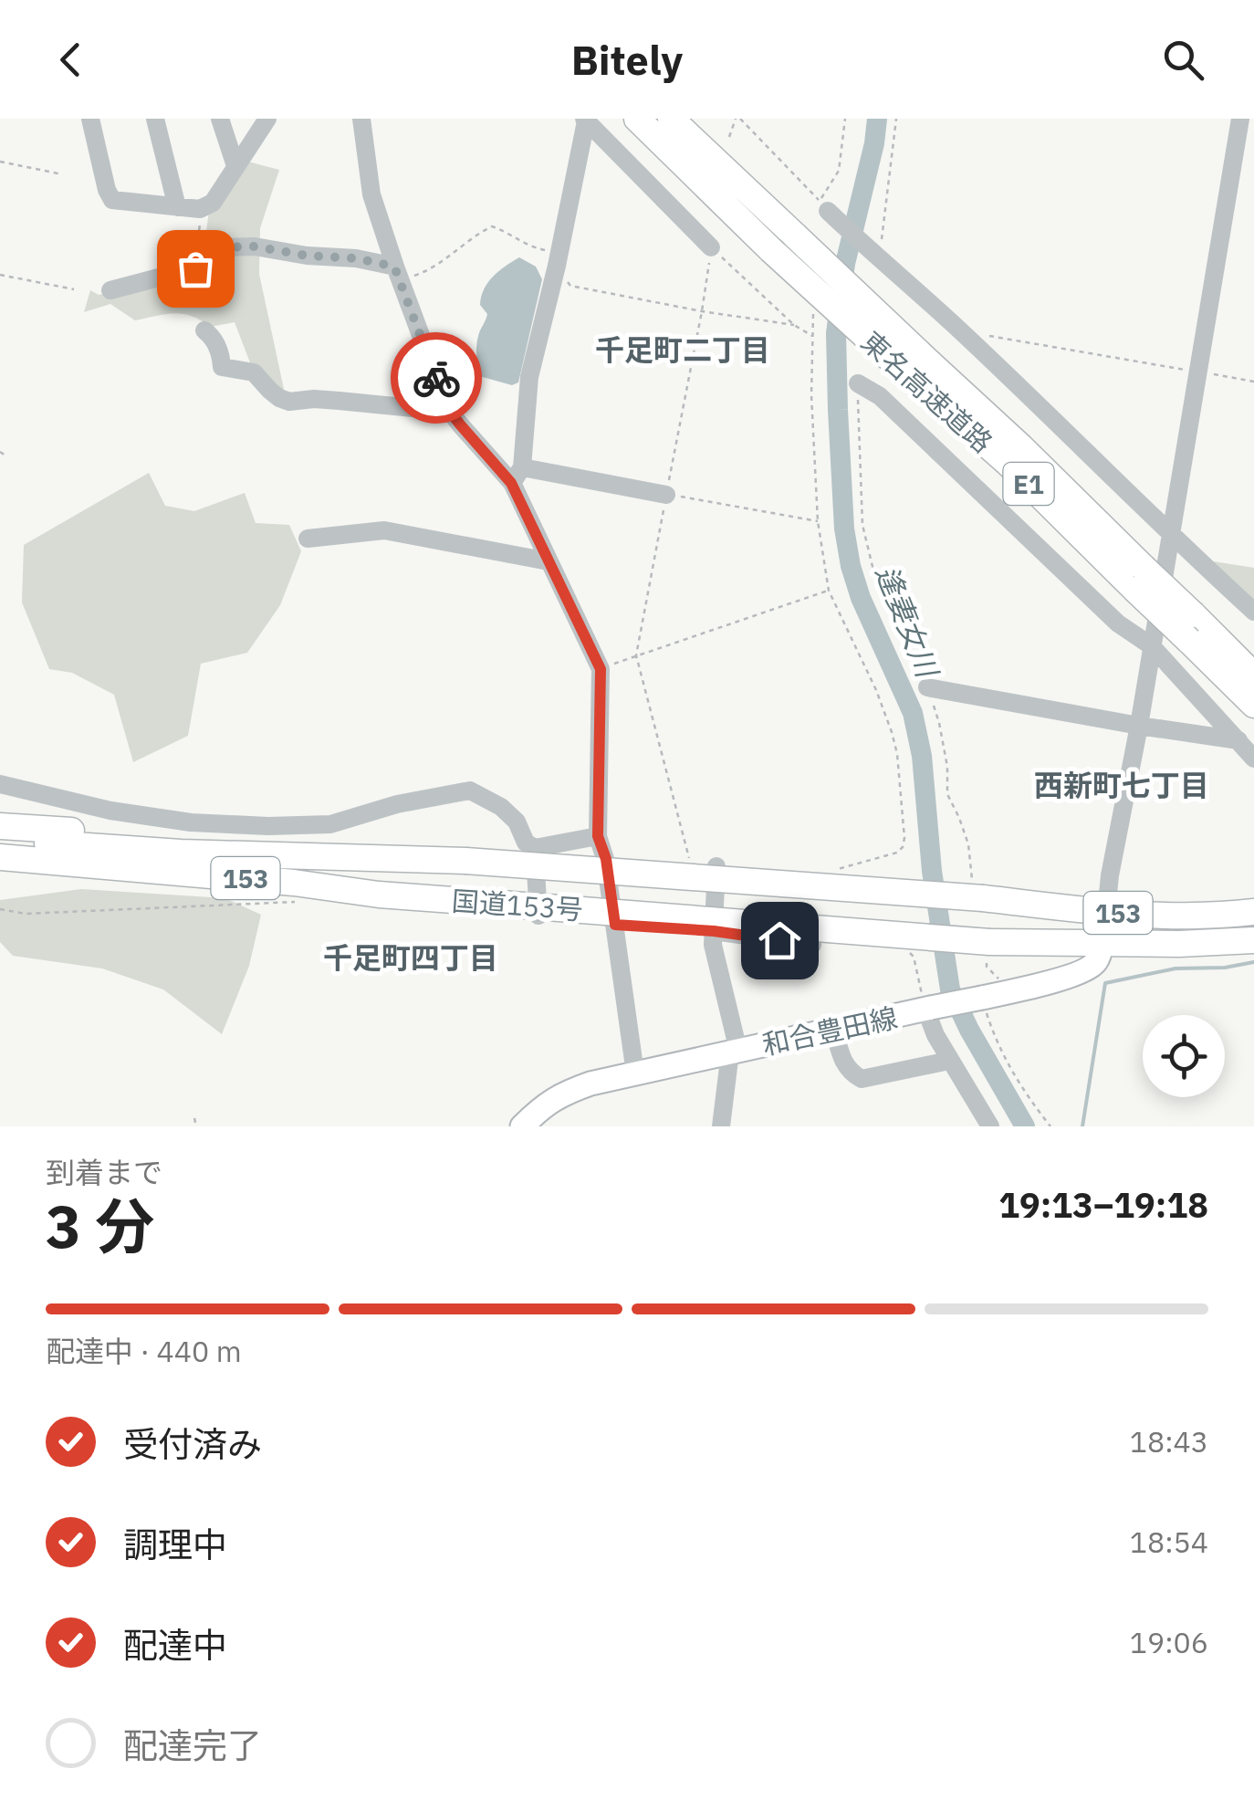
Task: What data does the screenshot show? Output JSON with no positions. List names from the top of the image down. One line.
{"streets":{"highway":["東名高速道路","E1","153","国道153号"],"main road":["和合豊田線"]},"crossings":[["国道153号","和合豊田線"]],"districts":["千足町二丁目","西新町七丁目","千足町四丁目"],"water":["逢妻女川"],"page":{"header":"Bitely","heading":["3 分","到着まで","19:13–19:18"],"bar":"配達中 · 440 m","list":[["受付済み","18:43"],["調理中","18:54"],["配達中","19:06"],"配達完了"]}}
